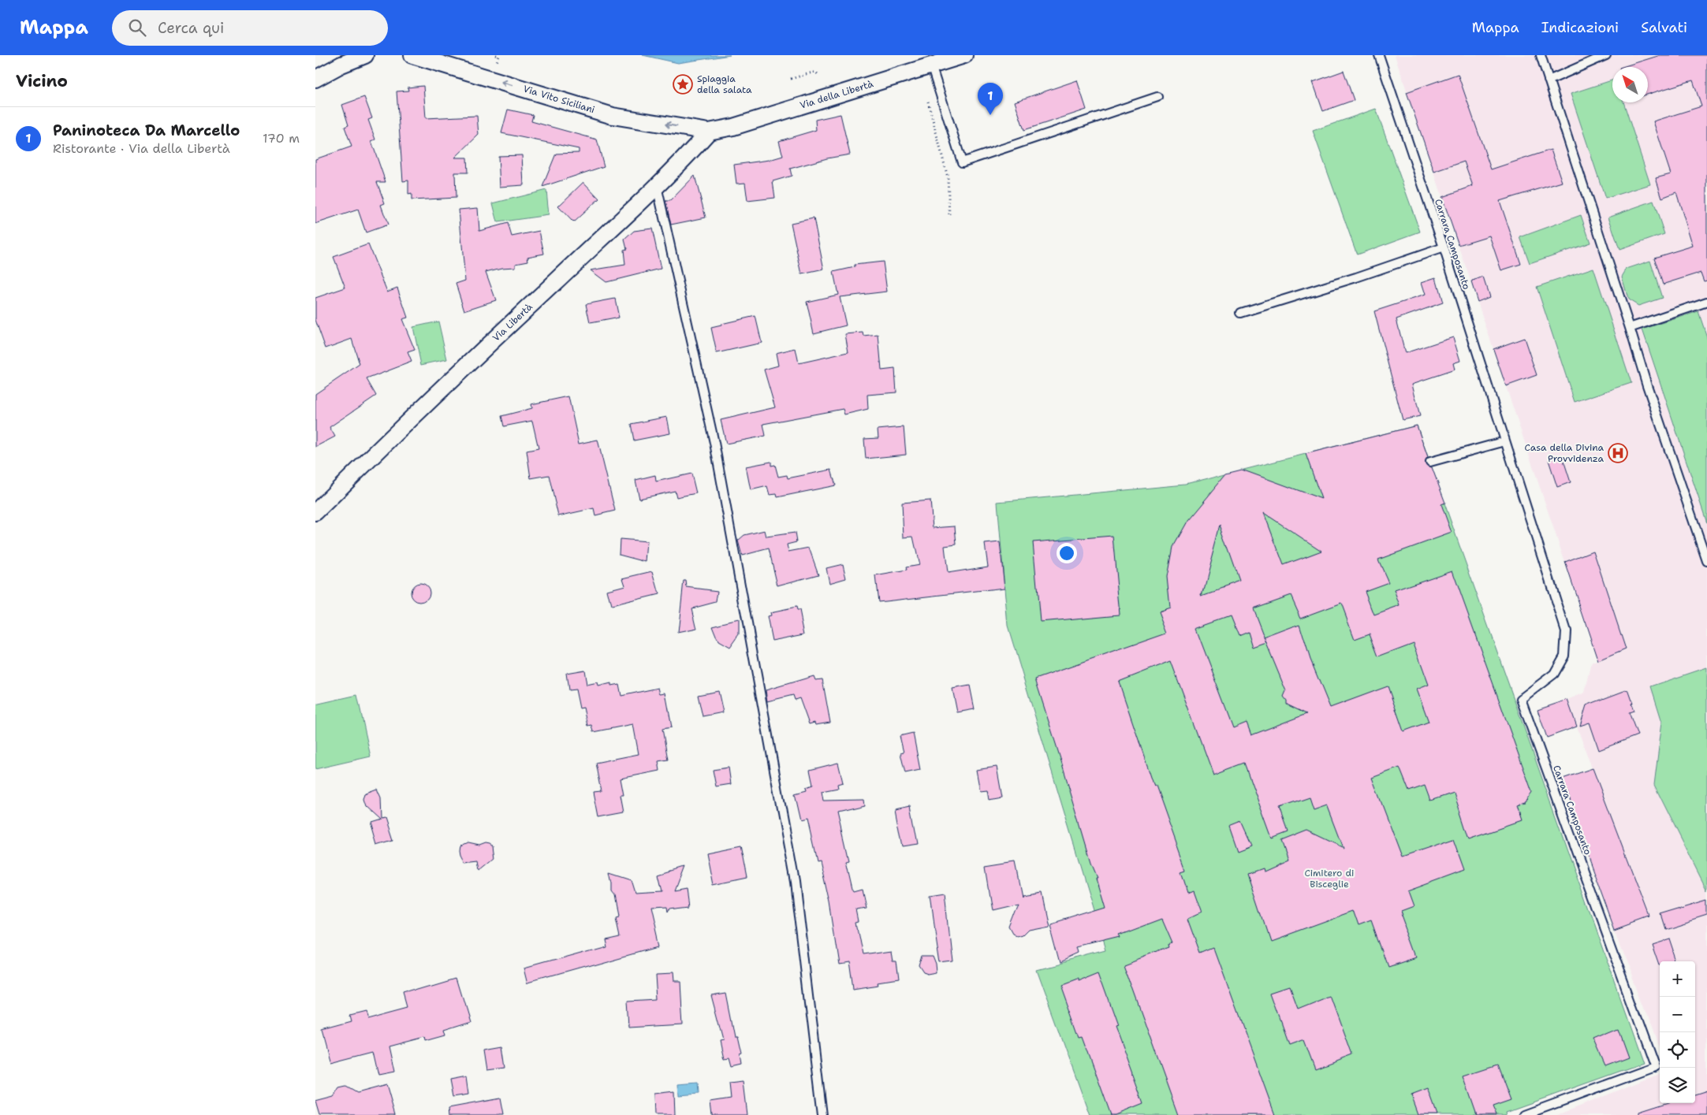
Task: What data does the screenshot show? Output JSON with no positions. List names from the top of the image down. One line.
{"streets":{"street":["Via della Libertà","Via Vito Siciliani","Via Libertà"],"lane":["Carrara Camposanto"]},"crossings":[["Via della Libertà","Via Vito Siciliani"],["Via della Libertà","Via Libertà"],["Via Vito Siciliani","Via Libertà"]],"one_way":["Via Vito Siciliani"],"parks":["Cimitero di Bisceglie"],"places":{"place":["Spiaggia della salata"],"hospital":["Casa della Divina Provvidenza"]},"north":"top left","page":{"header":"Mappa","search":"Cerca qui","nav":["Mappa","Indicazioni","Salvati"],"heading":"Vicino","pins":"1","list":[{"mark":"1","name":"Paninoteca Da Marcello","note":"Ristorante · Via della Libertà","value":"170 m"}],"map_buttons":["+","−"]}}
